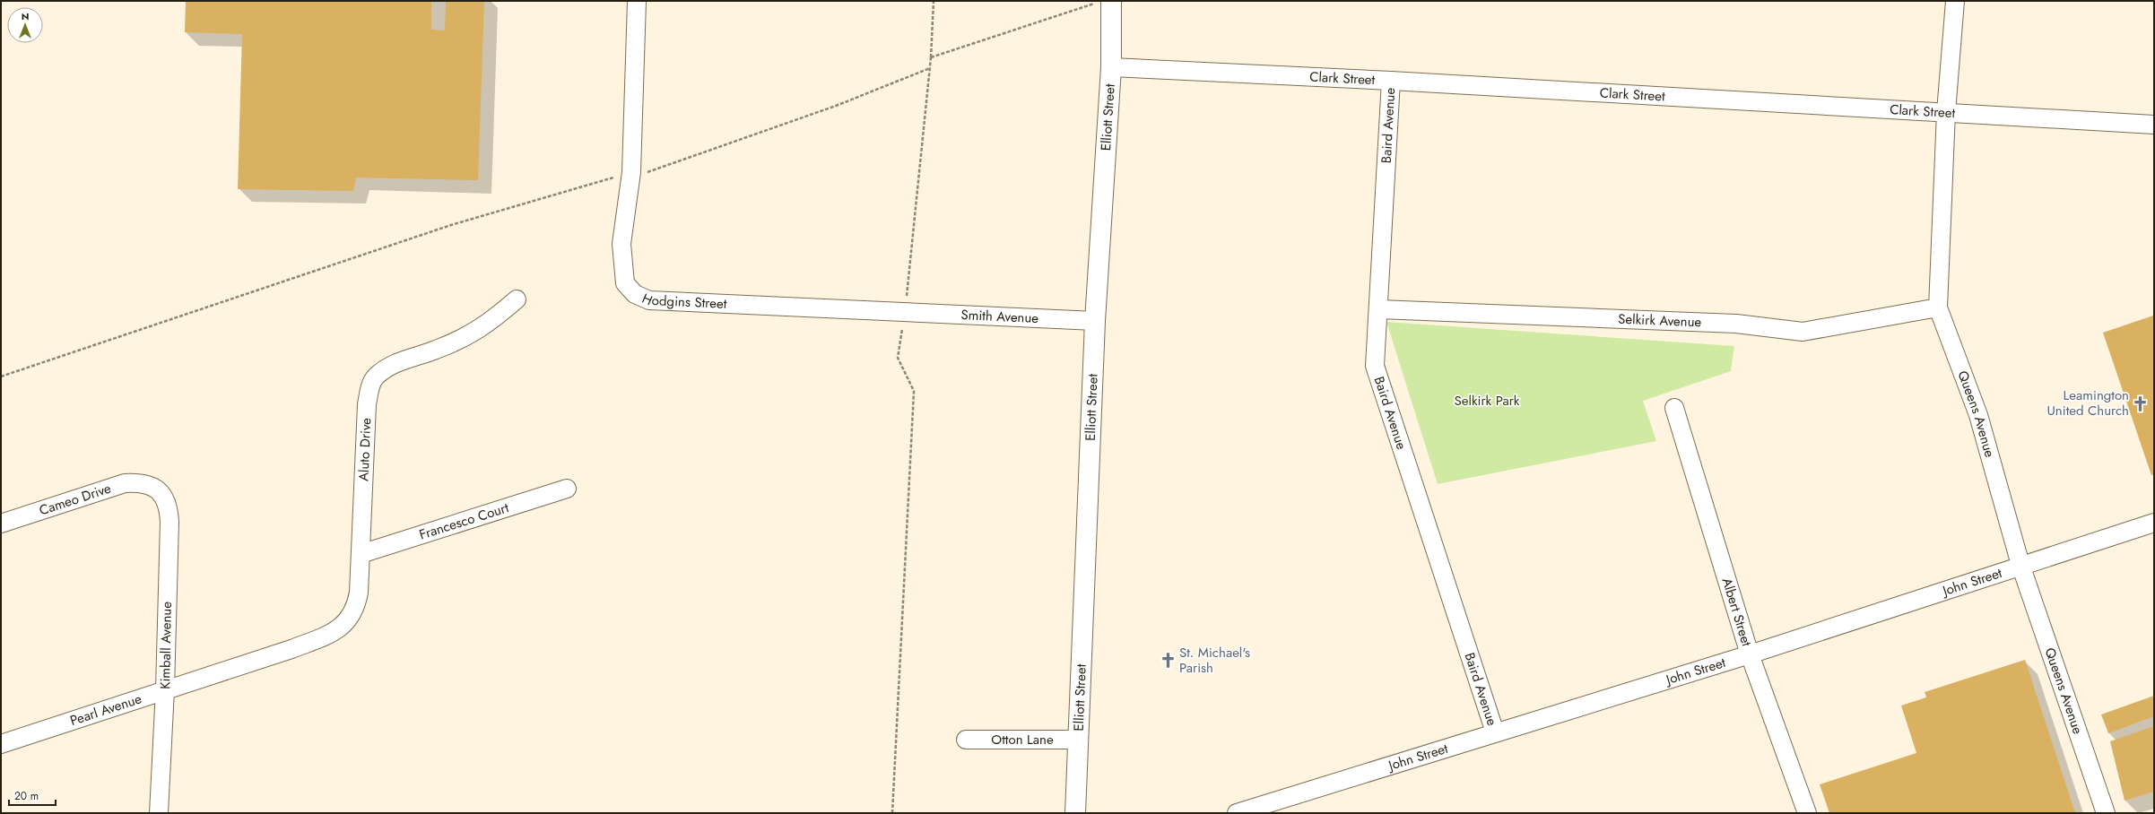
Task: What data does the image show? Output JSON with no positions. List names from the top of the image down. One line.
{"streets":{"street":["Clark Street","Elliott Street","Baird Avenue","Hodgins Street","Smith Avenue","Selkirk Avenue","Queens Avenue","Aluto Drive","Cameo Drive","Francesco Court","John Street","Albert Street","Kimball Avenue","Pearl Avenue","Otton Lane"]},"crossings":[["Clark Street","Elliott Street"],["Clark Street","Baird Avenue"],["Clark Street","Queens Avenue"],["Elliott Street","Smith Avenue"],["Elliott Street","Otton Lane"],["Baird Avenue","Selkirk Avenue"],["Baird Avenue","John Street"],["Hodgins Street","Smith Avenue"],["Selkirk Avenue","Queens Avenue"],["Queens Avenue","John Street"],["Aluto Drive","Francesco Court"],["Aluto Drive","Pearl Avenue"],["Cameo Drive","Kimball Avenue"],["John Street","Albert Street"],["Kimball Avenue","Pearl Avenue"]],"parks":["Selkirk Park"],"places":{"church":["Leamington United Church","St. Michael's Parish"]},"scale_bar":"20 m","north":"top"}
